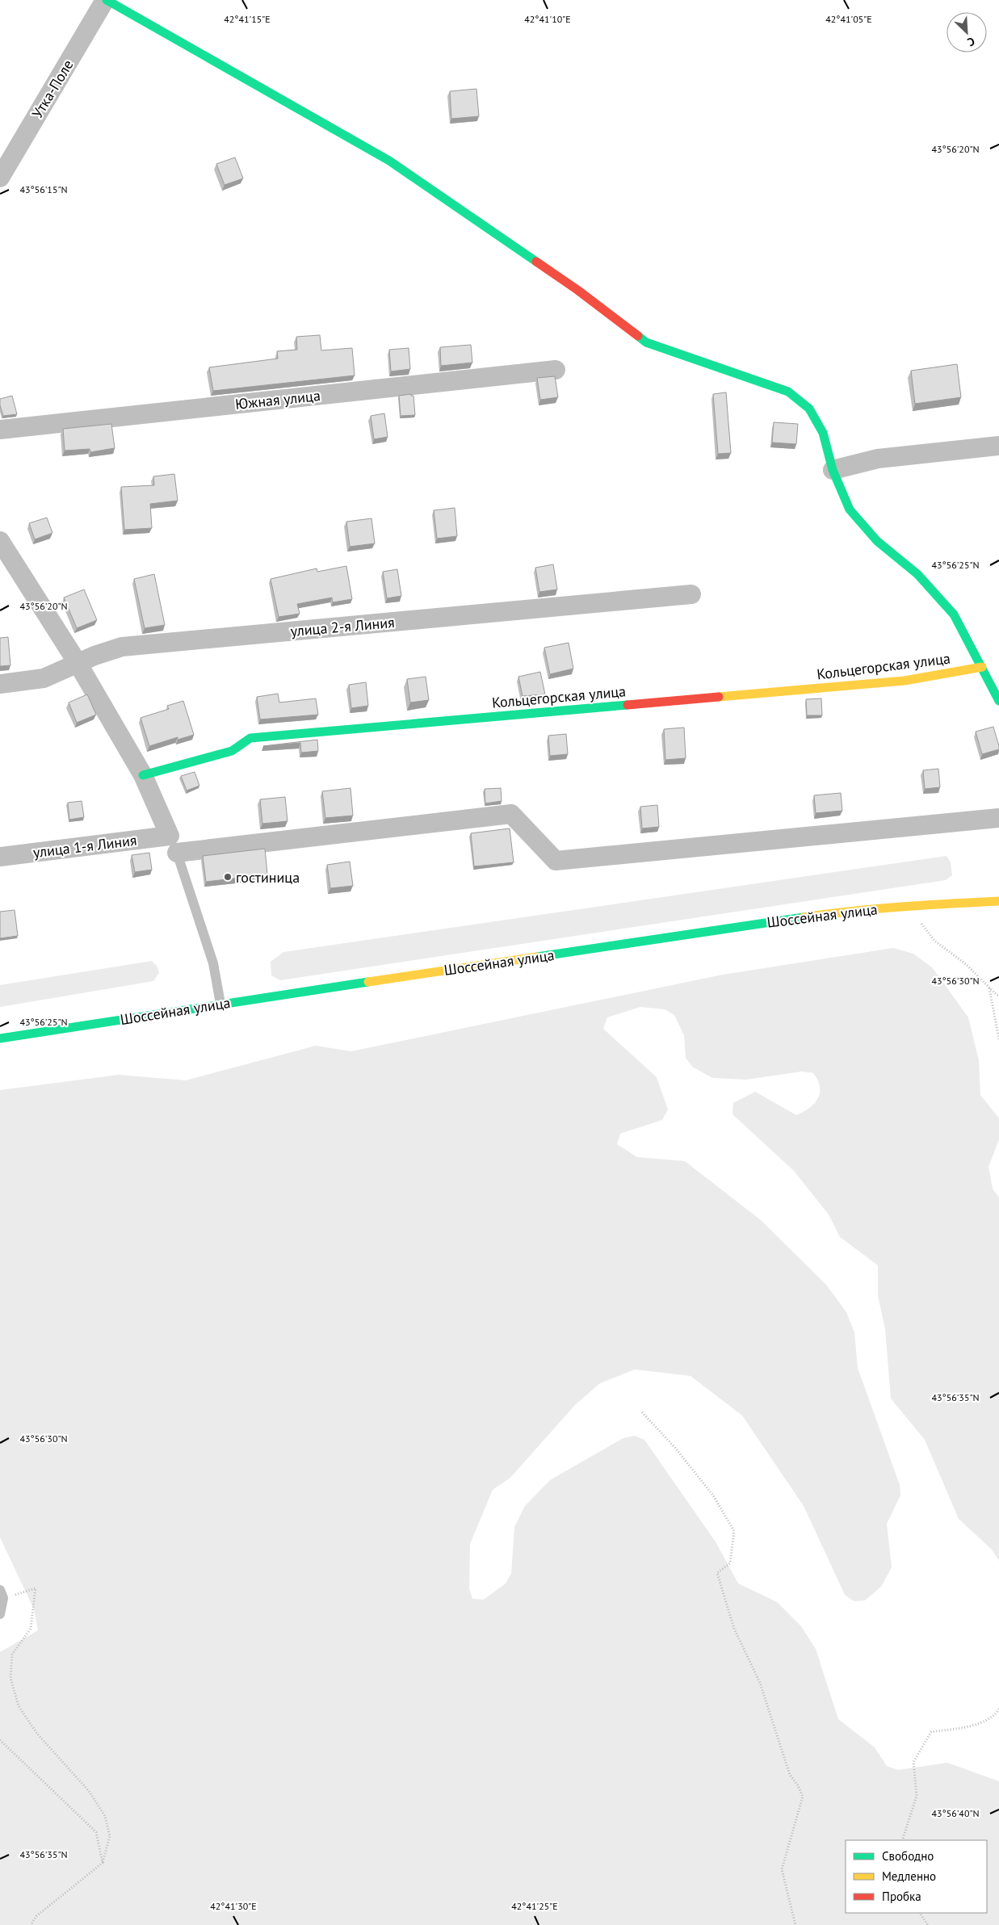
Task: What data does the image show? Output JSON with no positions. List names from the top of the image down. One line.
{"streets":{"street":["Утка-Поле","Южная улица","улица 2-я Линия","Кольцегорская улица","улица 1-я Линия","Шоссейная улица"]},"places":["гостиница"],"legend":["Свободно","Медленно","Пробка"],"north":"bottom right","coordinates":["42°41'15\"E","42°41'10\"E","42°41'05\"E","43°56'20\"N","43°56'15\"N","43°56'25\"N","43°56'30\"N","43°56'35\"N","43°56'40\"N","42°41'30\"E","42°41'25\"E"]}
